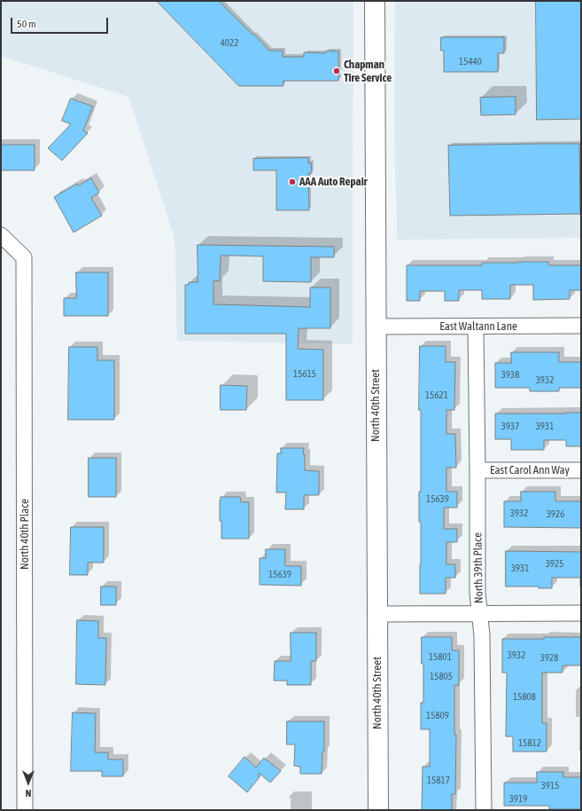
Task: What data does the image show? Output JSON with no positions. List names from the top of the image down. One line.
{"streets":{"main road":["North 40th Street"],"street":["East Waltann Lane","East Carol Ann Way","North 40th Place","North 39th Place"]},"crossings":[["East Waltann Lane","North 40th Street"],["East Waltann Lane","North 39th Place"],["East Carol Ann Way","North 39th Place"]],"places":["Chapman Tire Service","AAA Auto Repair"],"house_numbers":["4022","15440","15615","3938","3932","15621","3937","3931","15639","3932","3926","3925","3931","15639","3932","15801","3928","15805","15808","15809","15812","15817","3915","3919"],"scale_bar":"50 m","north":"bottom"}
